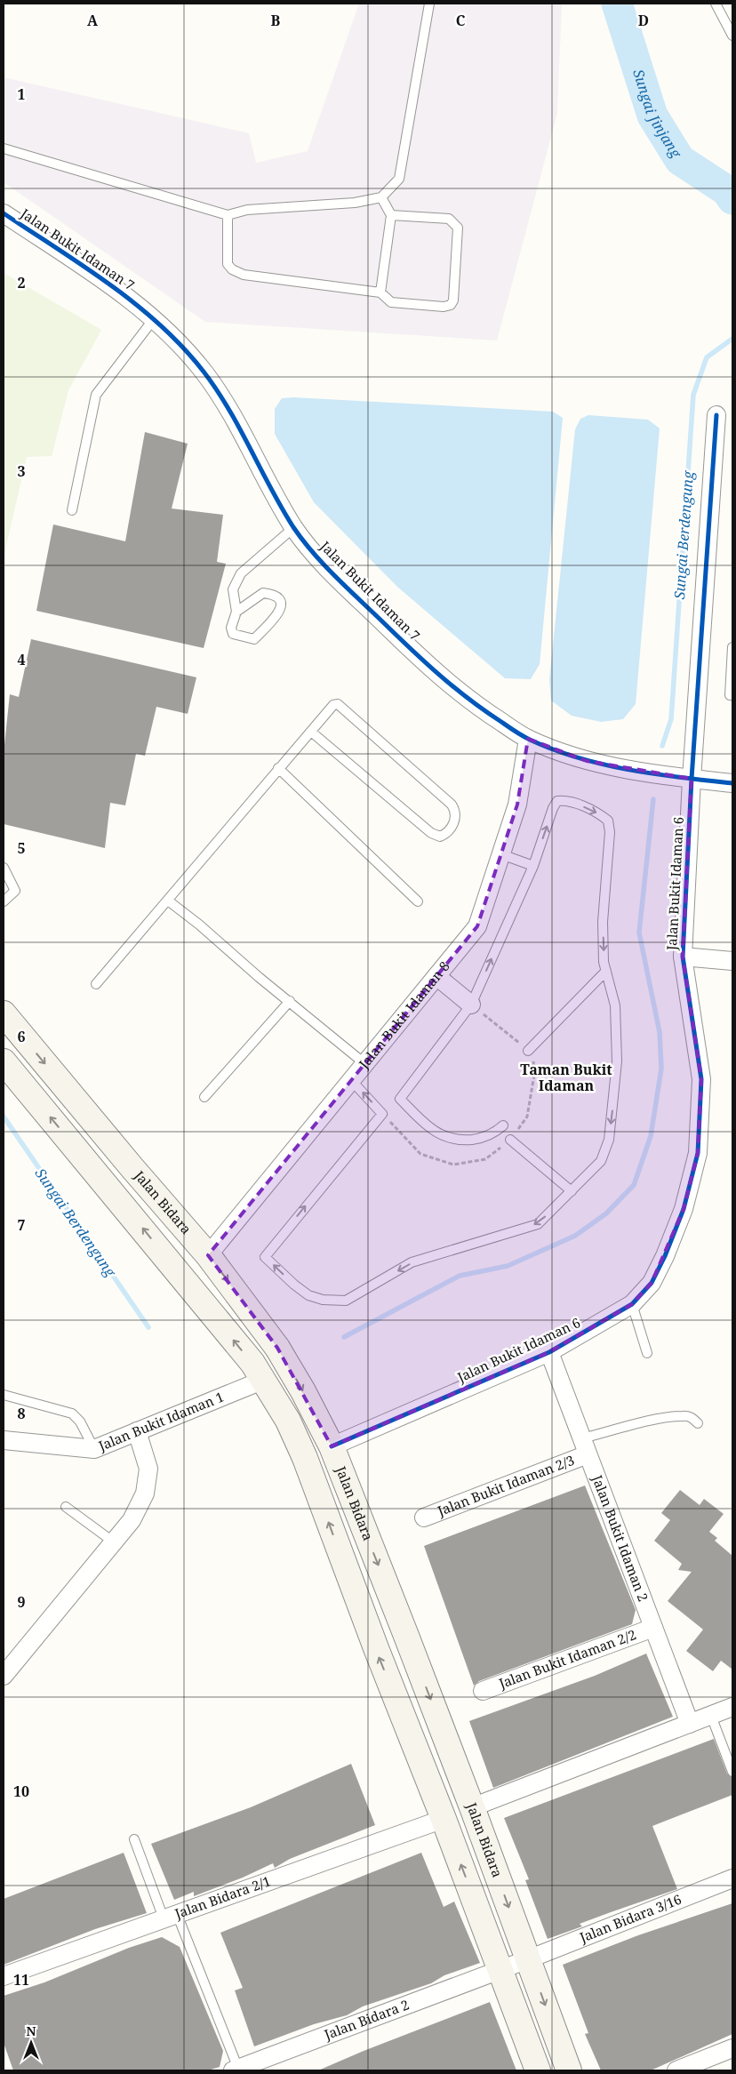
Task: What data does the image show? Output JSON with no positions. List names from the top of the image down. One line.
{"streets":{"main road":["Jalan Bidara"],"street":["Jalan Bukit Idaman 7","Jalan Bukit Idaman 6","Jalan Bukit Idaman 8","Jalan Bukit Idaman 1","Jalan Bukit Idaman 2/3","Jalan Bukit Idaman 2","Jalan Bukit Idaman 2/2","Jalan Bidara 2/1","Jalan Bidara 3/16","Jalan Bidara 2"]},"crossings":[["Jalan Bukit Idaman 7","Jalan Bukit Idaman 6"],["Jalan Bukit Idaman 7","Jalan Bukit Idaman 8"],["Jalan Bukit Idaman 6","Jalan Bidara"],["Jalan Bukit Idaman 6","Jalan Bukit Idaman 2"],["Jalan Bukit Idaman 8","Jalan Bidara"],["Jalan Bidara","Jalan Bidara 3/16"],["Jalan Bukit Idaman 2/3","Jalan Bukit Idaman 2"],["Jalan Bukit Idaman 2","Jalan Bukit Idaman 2/2"],["Jalan Bidara 3/16","Jalan Bidara 2"]],"districts":["Taman Bukit Idaman"],"water":["Sungai Jinjang","Sungai Berdengung"],"north":"top","grid":{"columns":["A","B","C","D"],"rows":["1","2","3","4","5","6","7","8","9","10","11"]}}
